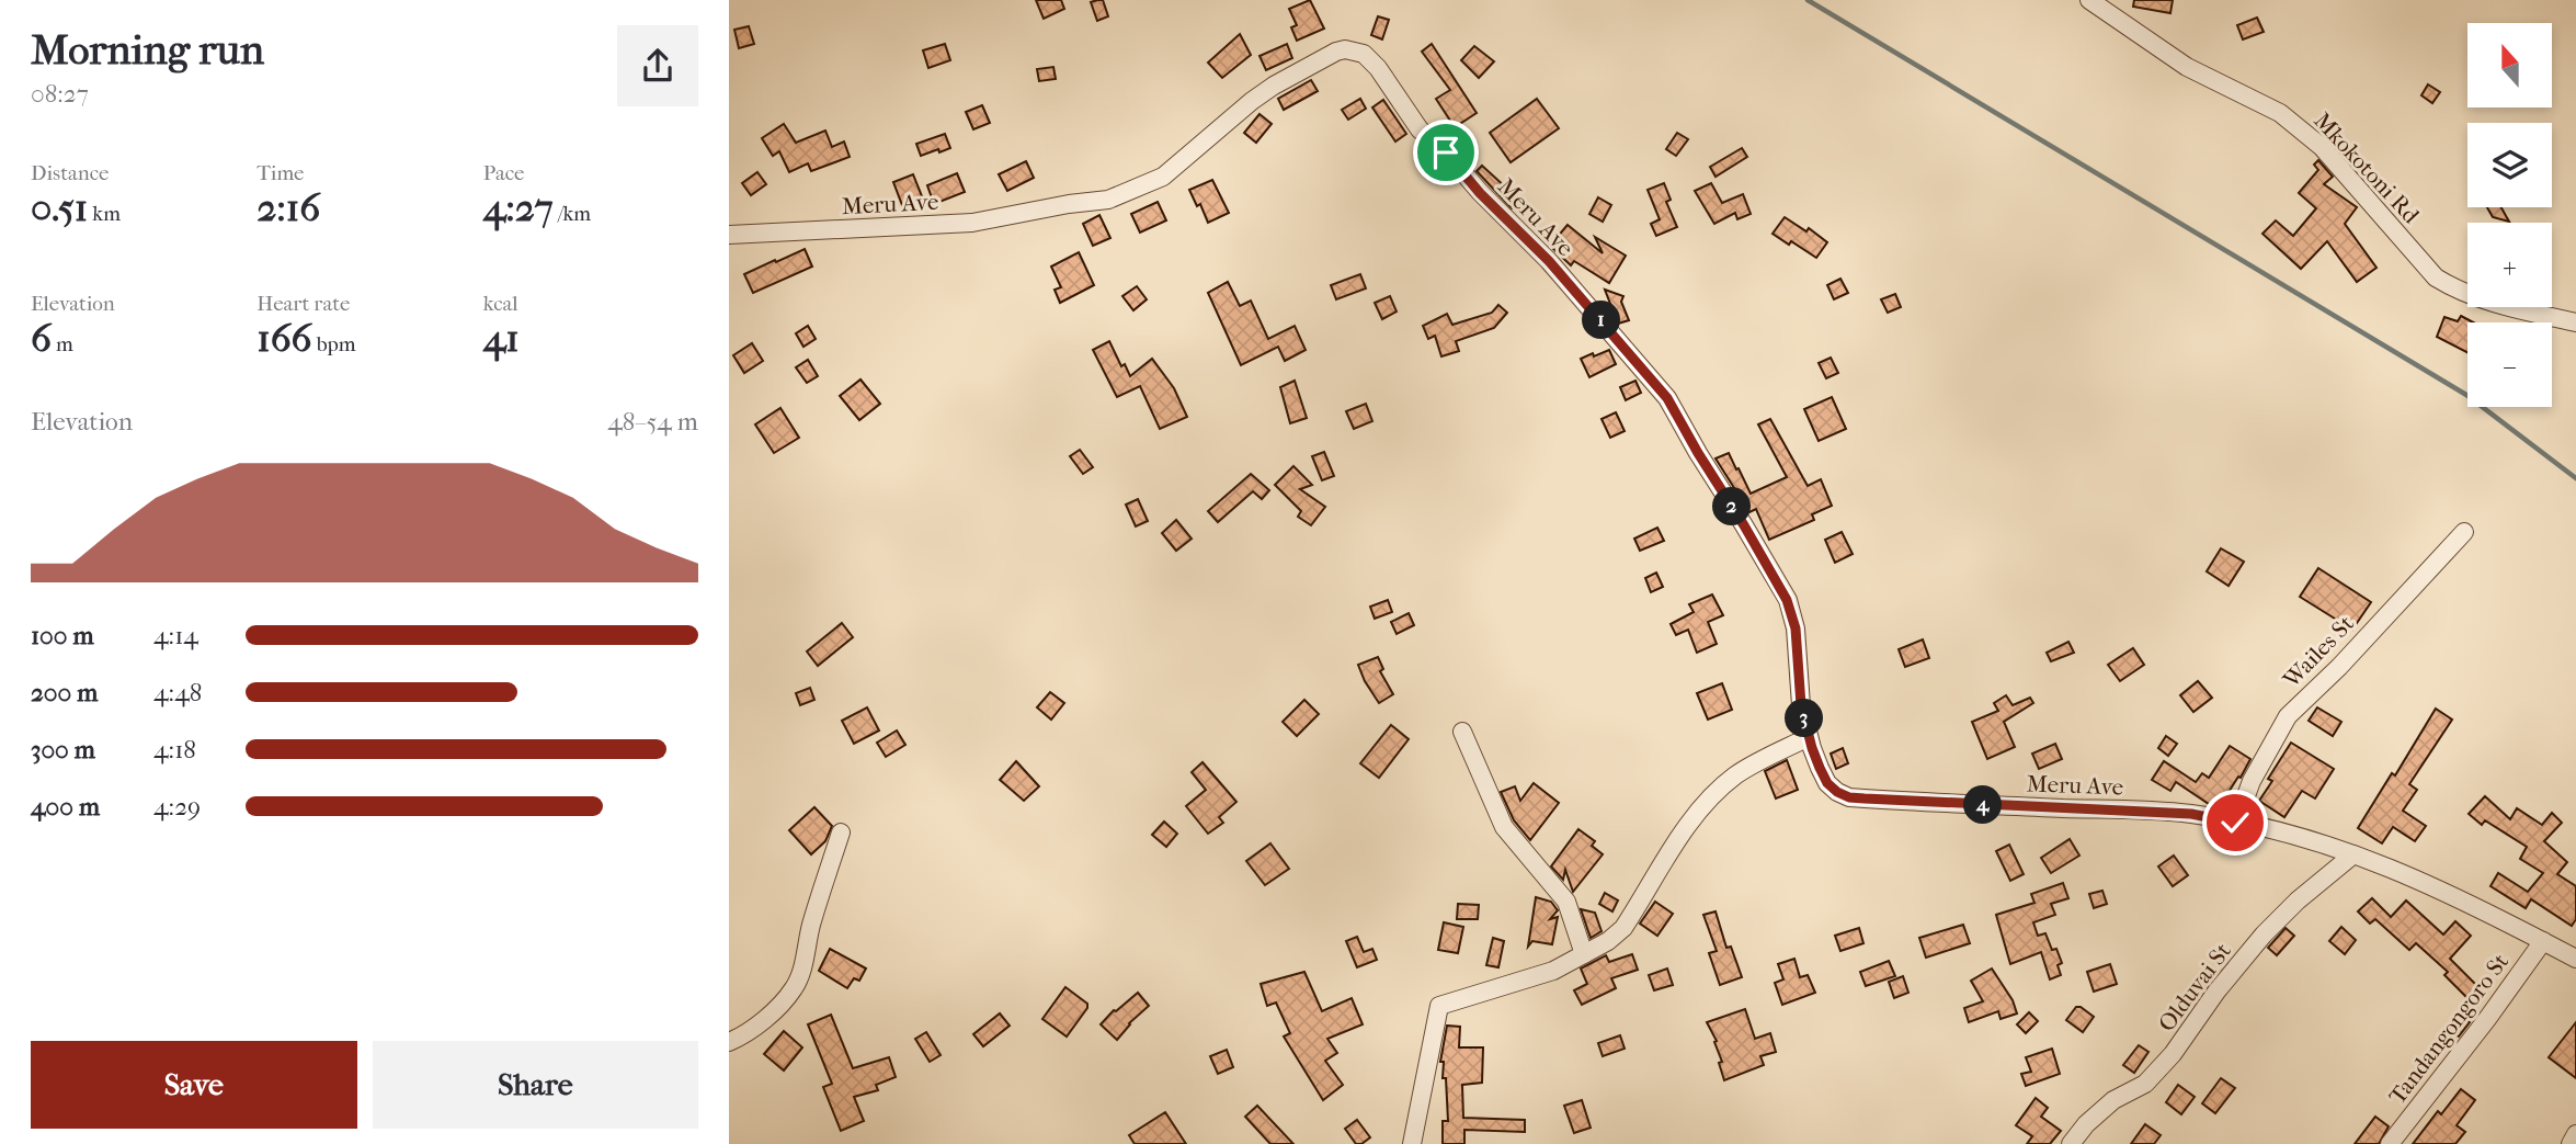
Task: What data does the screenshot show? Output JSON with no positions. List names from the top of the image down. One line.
{"streets":{"street":["Mkokotoni Rd","Meru Ave","Wailes St","Olduvai St","Tandangongoro St"]},"crossings":[["Meru Ave","Wailes St"],["Meru Ave","Olduvai St"],["Meru Ave","Tandangongoro St"]],"north":"top","page":{"heading":["Morning run","08:27"],"map_buttons":["+","−"],"stats":[["Distance","0.51 km"],["Time","2:16"],["Pace","4:27 /km"],["Elevation","6 m"],["Heart rate","166 bpm"],["kcal","41"]],"pins":["1","2","3","4"],"chart":["Elevation","48–54 m"],"list":[{"name":"100 m","note":"4:14"},{"name":"200 m","note":"4:48"},{"name":"300 m","note":"4:18"},{"name":"400 m","note":"4:29"}],"buttons":["Save","Share"]}}
